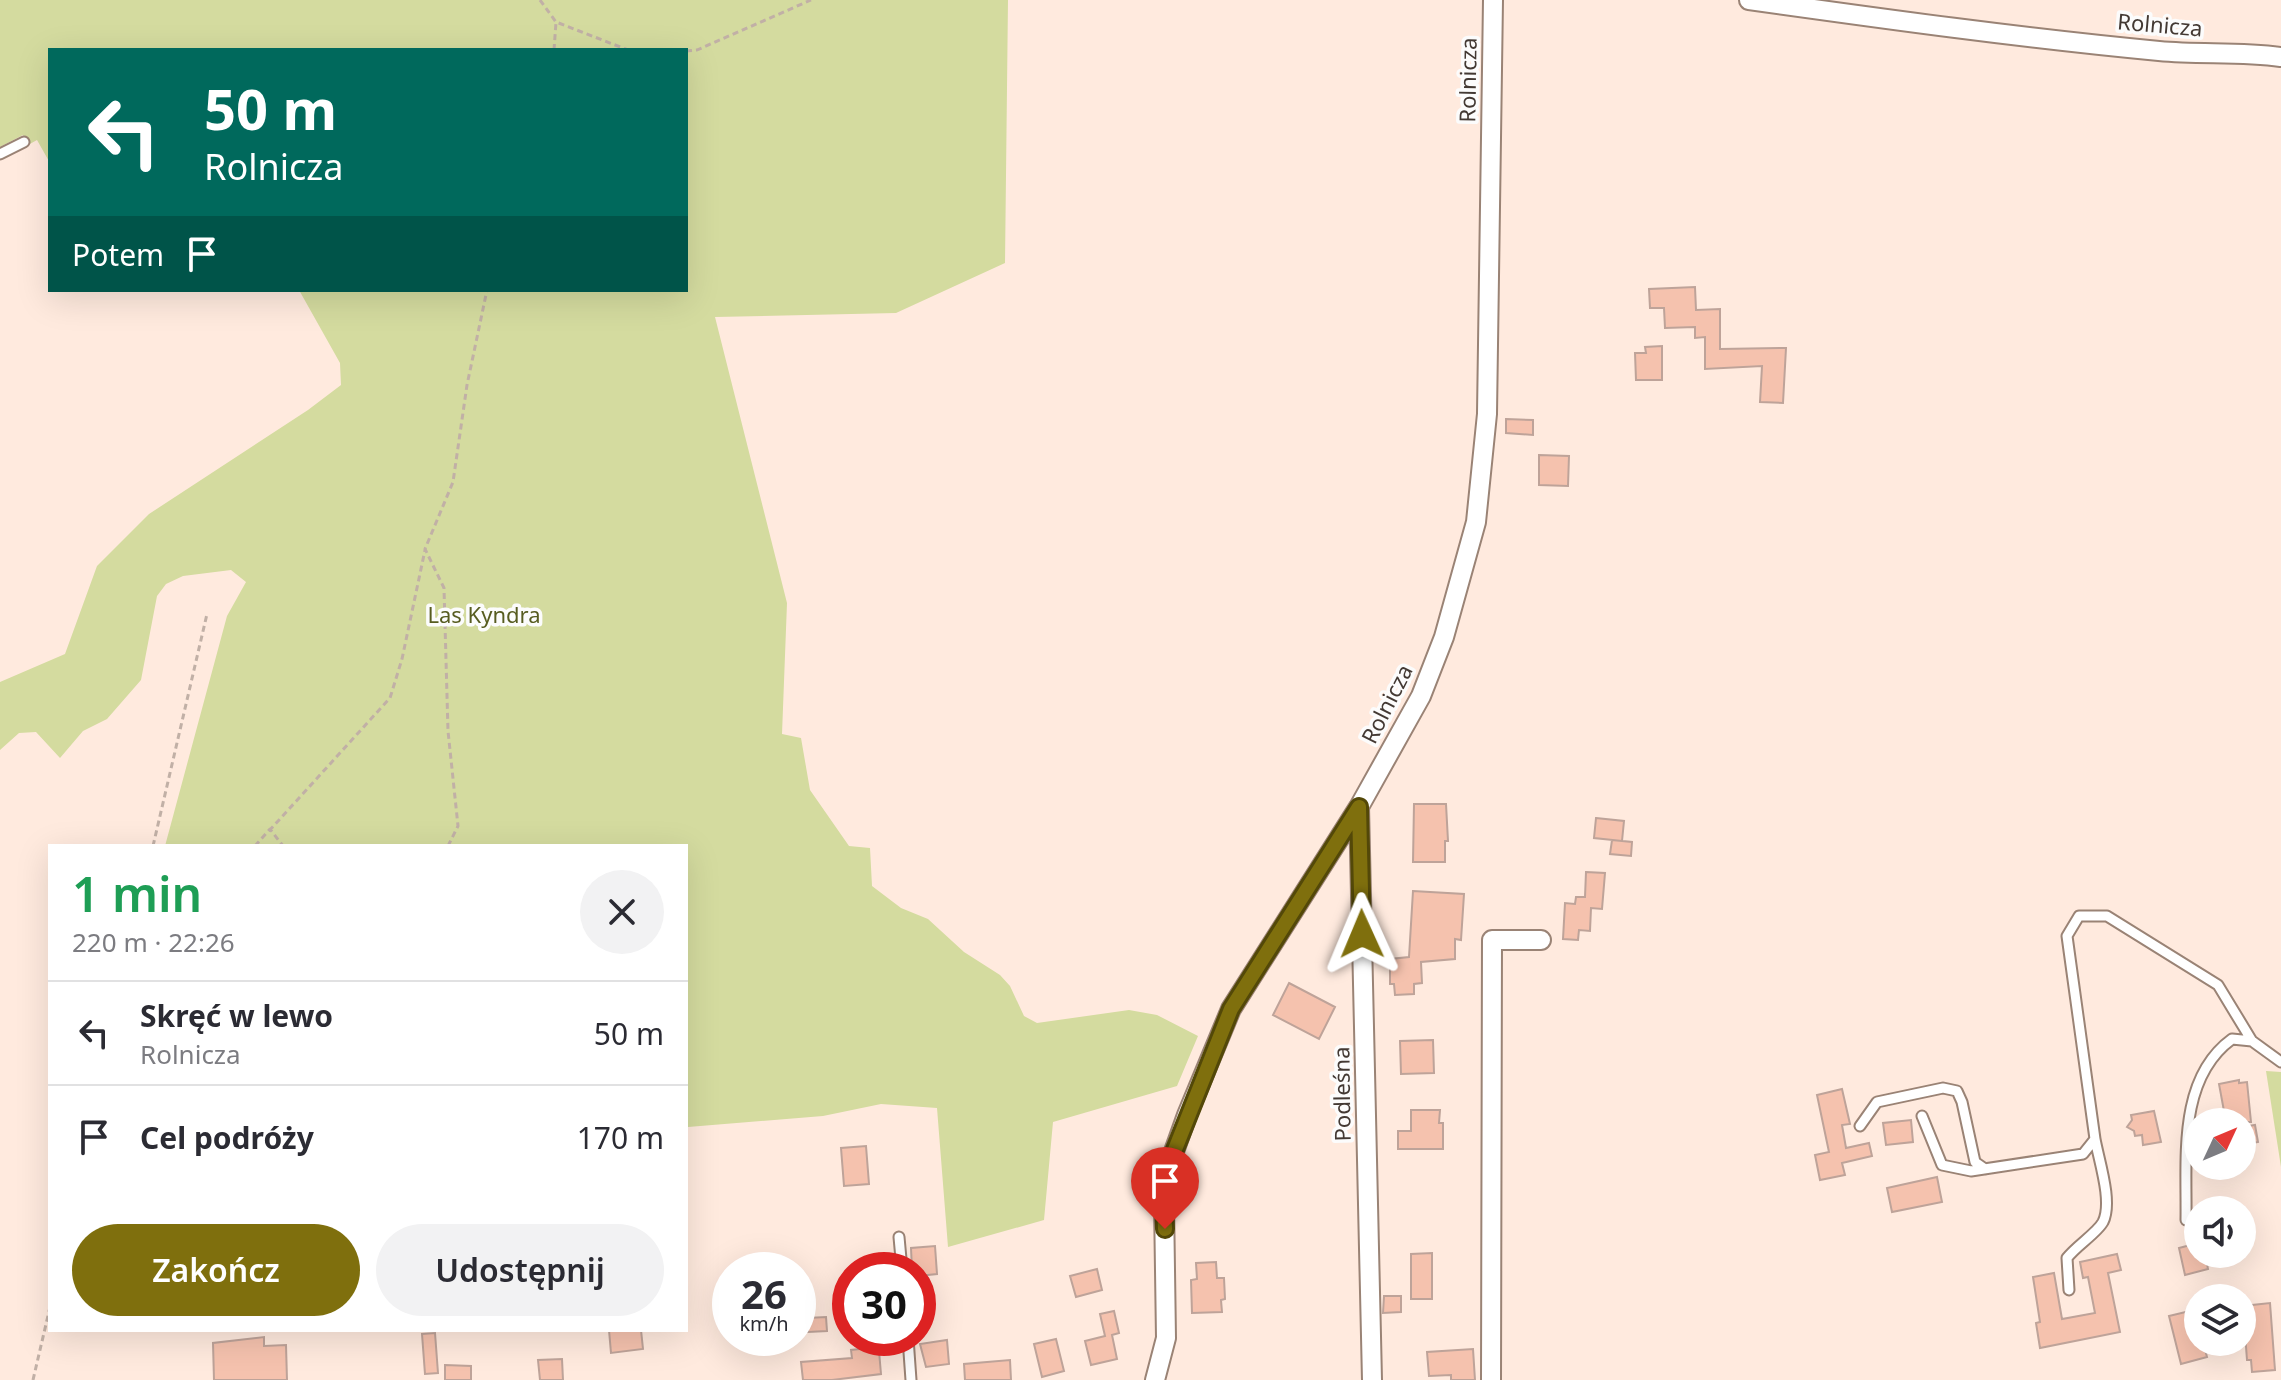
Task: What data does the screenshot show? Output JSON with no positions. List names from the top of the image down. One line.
{"streets":{"street":["Rolnicza","Podleśna"]},"crossings":[["Rolnicza","Podleśna"]],"parks":["Las Kyndra"],"north":"top right","page":{"turn":["50 m","Rolnicza"],"then":"Potem","heading":["1 min","220 m · 22:26"],"list":[{"name":"Skręć w lewo","note":"Rolnicza","value":"50 m"},{"name":"Cel podróży","value":"170 m"}],"buttons":["Zakończ","Udostępnij"],"speed":"26 km/h","limit":"30"}}
